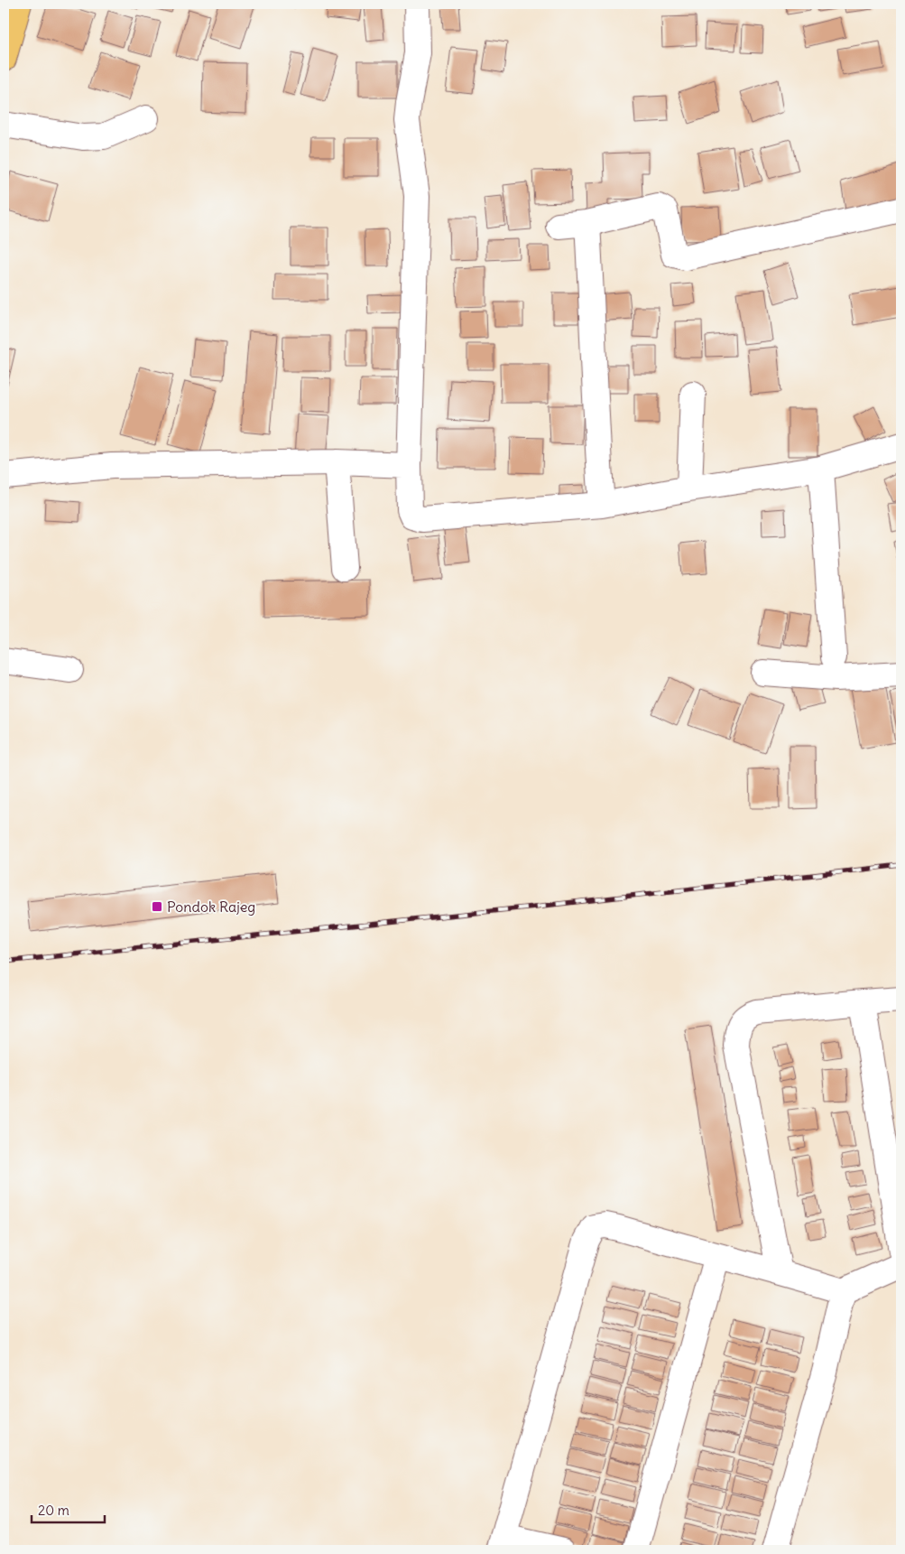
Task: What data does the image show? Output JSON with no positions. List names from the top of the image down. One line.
{"places":{"transit":["Pondok Rajeg"]},"scale_bar":"20 m"}
